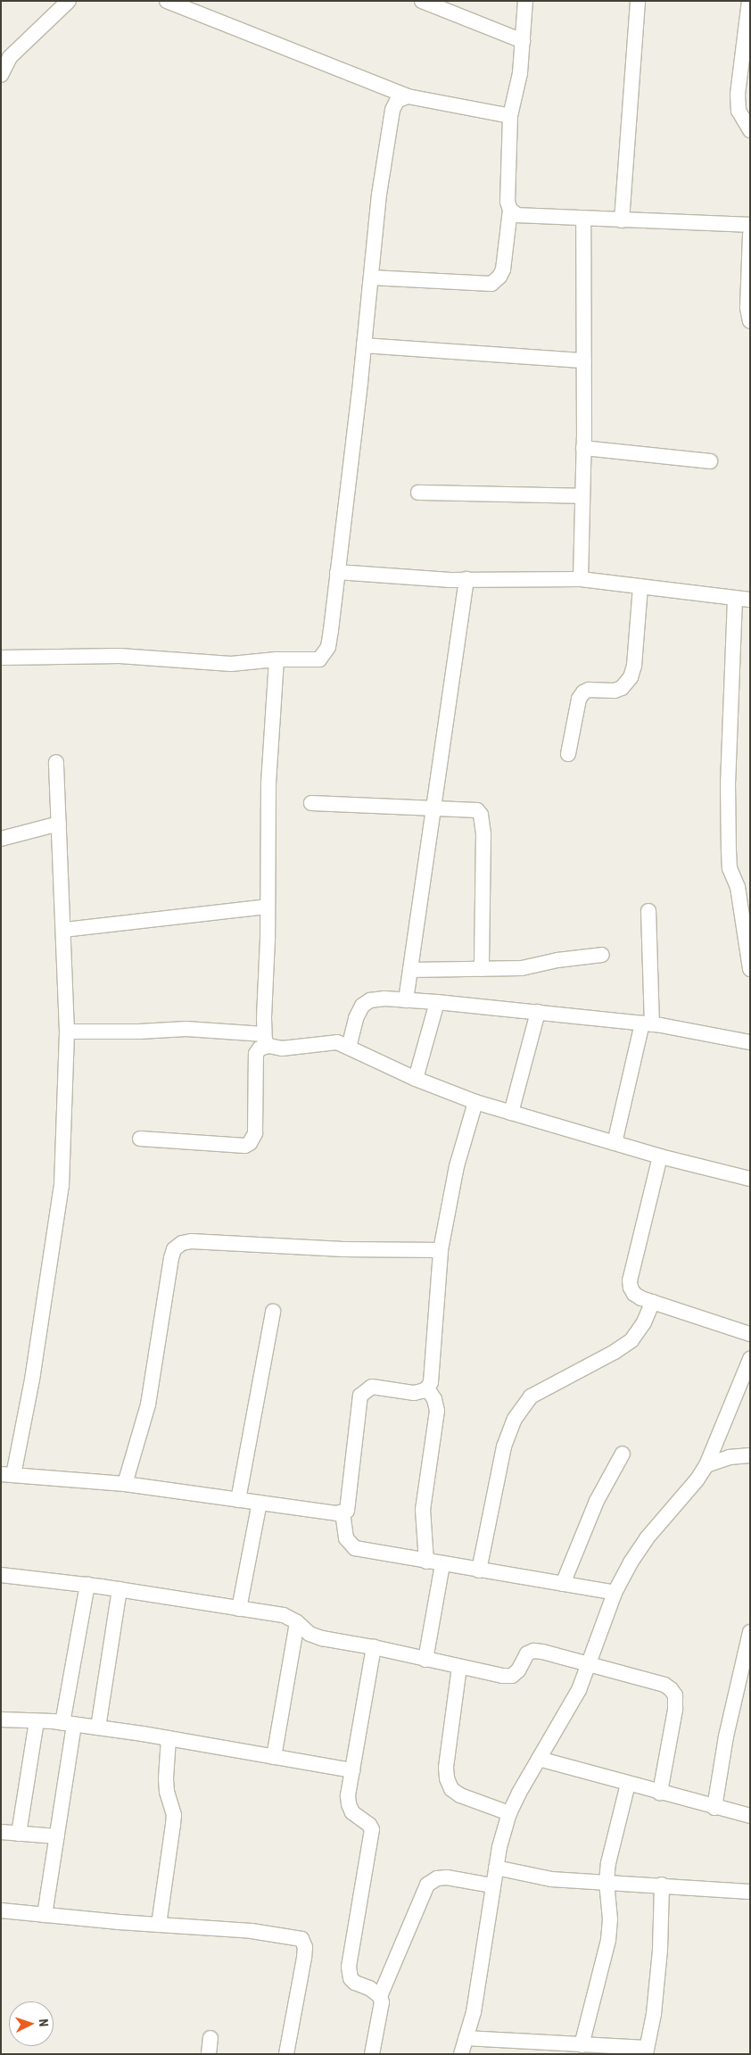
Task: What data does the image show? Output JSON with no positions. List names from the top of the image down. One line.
{"north":"right"}
